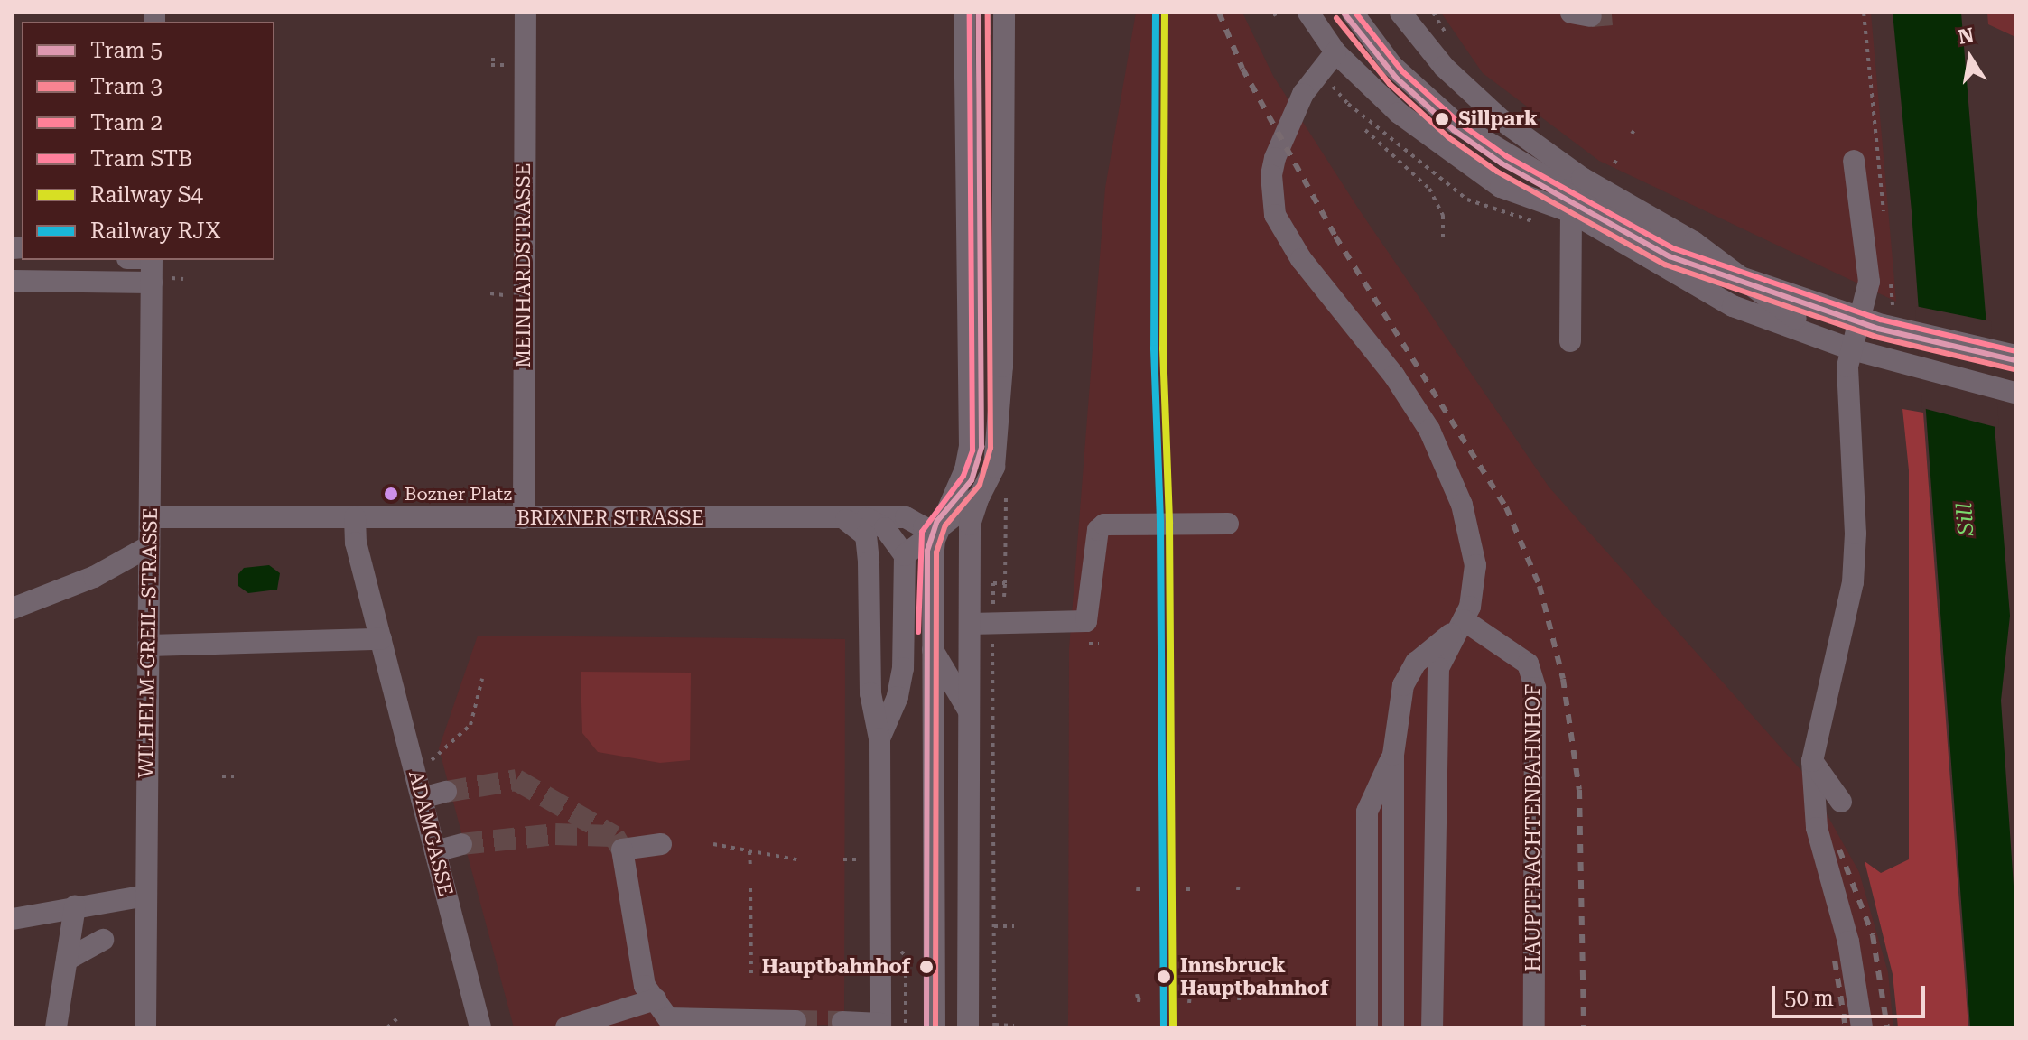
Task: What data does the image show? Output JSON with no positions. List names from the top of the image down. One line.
{"streets":{"street":["MEINHARDSTRASSE","BRIXNER STRASSE","WILHELM-GREIL-STRASSE","HAUPTFRACHTENBAHNHOF","ADAMGASSE"]},"crossings":[["MEINHARDSTRASSE","BRIXNER STRASSE"]],"water":["Sill"],"places":["Sillpark","Bozner Platz","Hauptbahnhof","Innsbruck Hauptbahnhof"],"lines":["tram line 5","tram line 3","tram line 2","tram line STB","rail line S4","rail line RJX"],"legend":["Tram 5","Tram 3","Tram 2","Tram STB","Railway S4","Railway RJX"],"scale_bar":"50 m","north":"top"}
